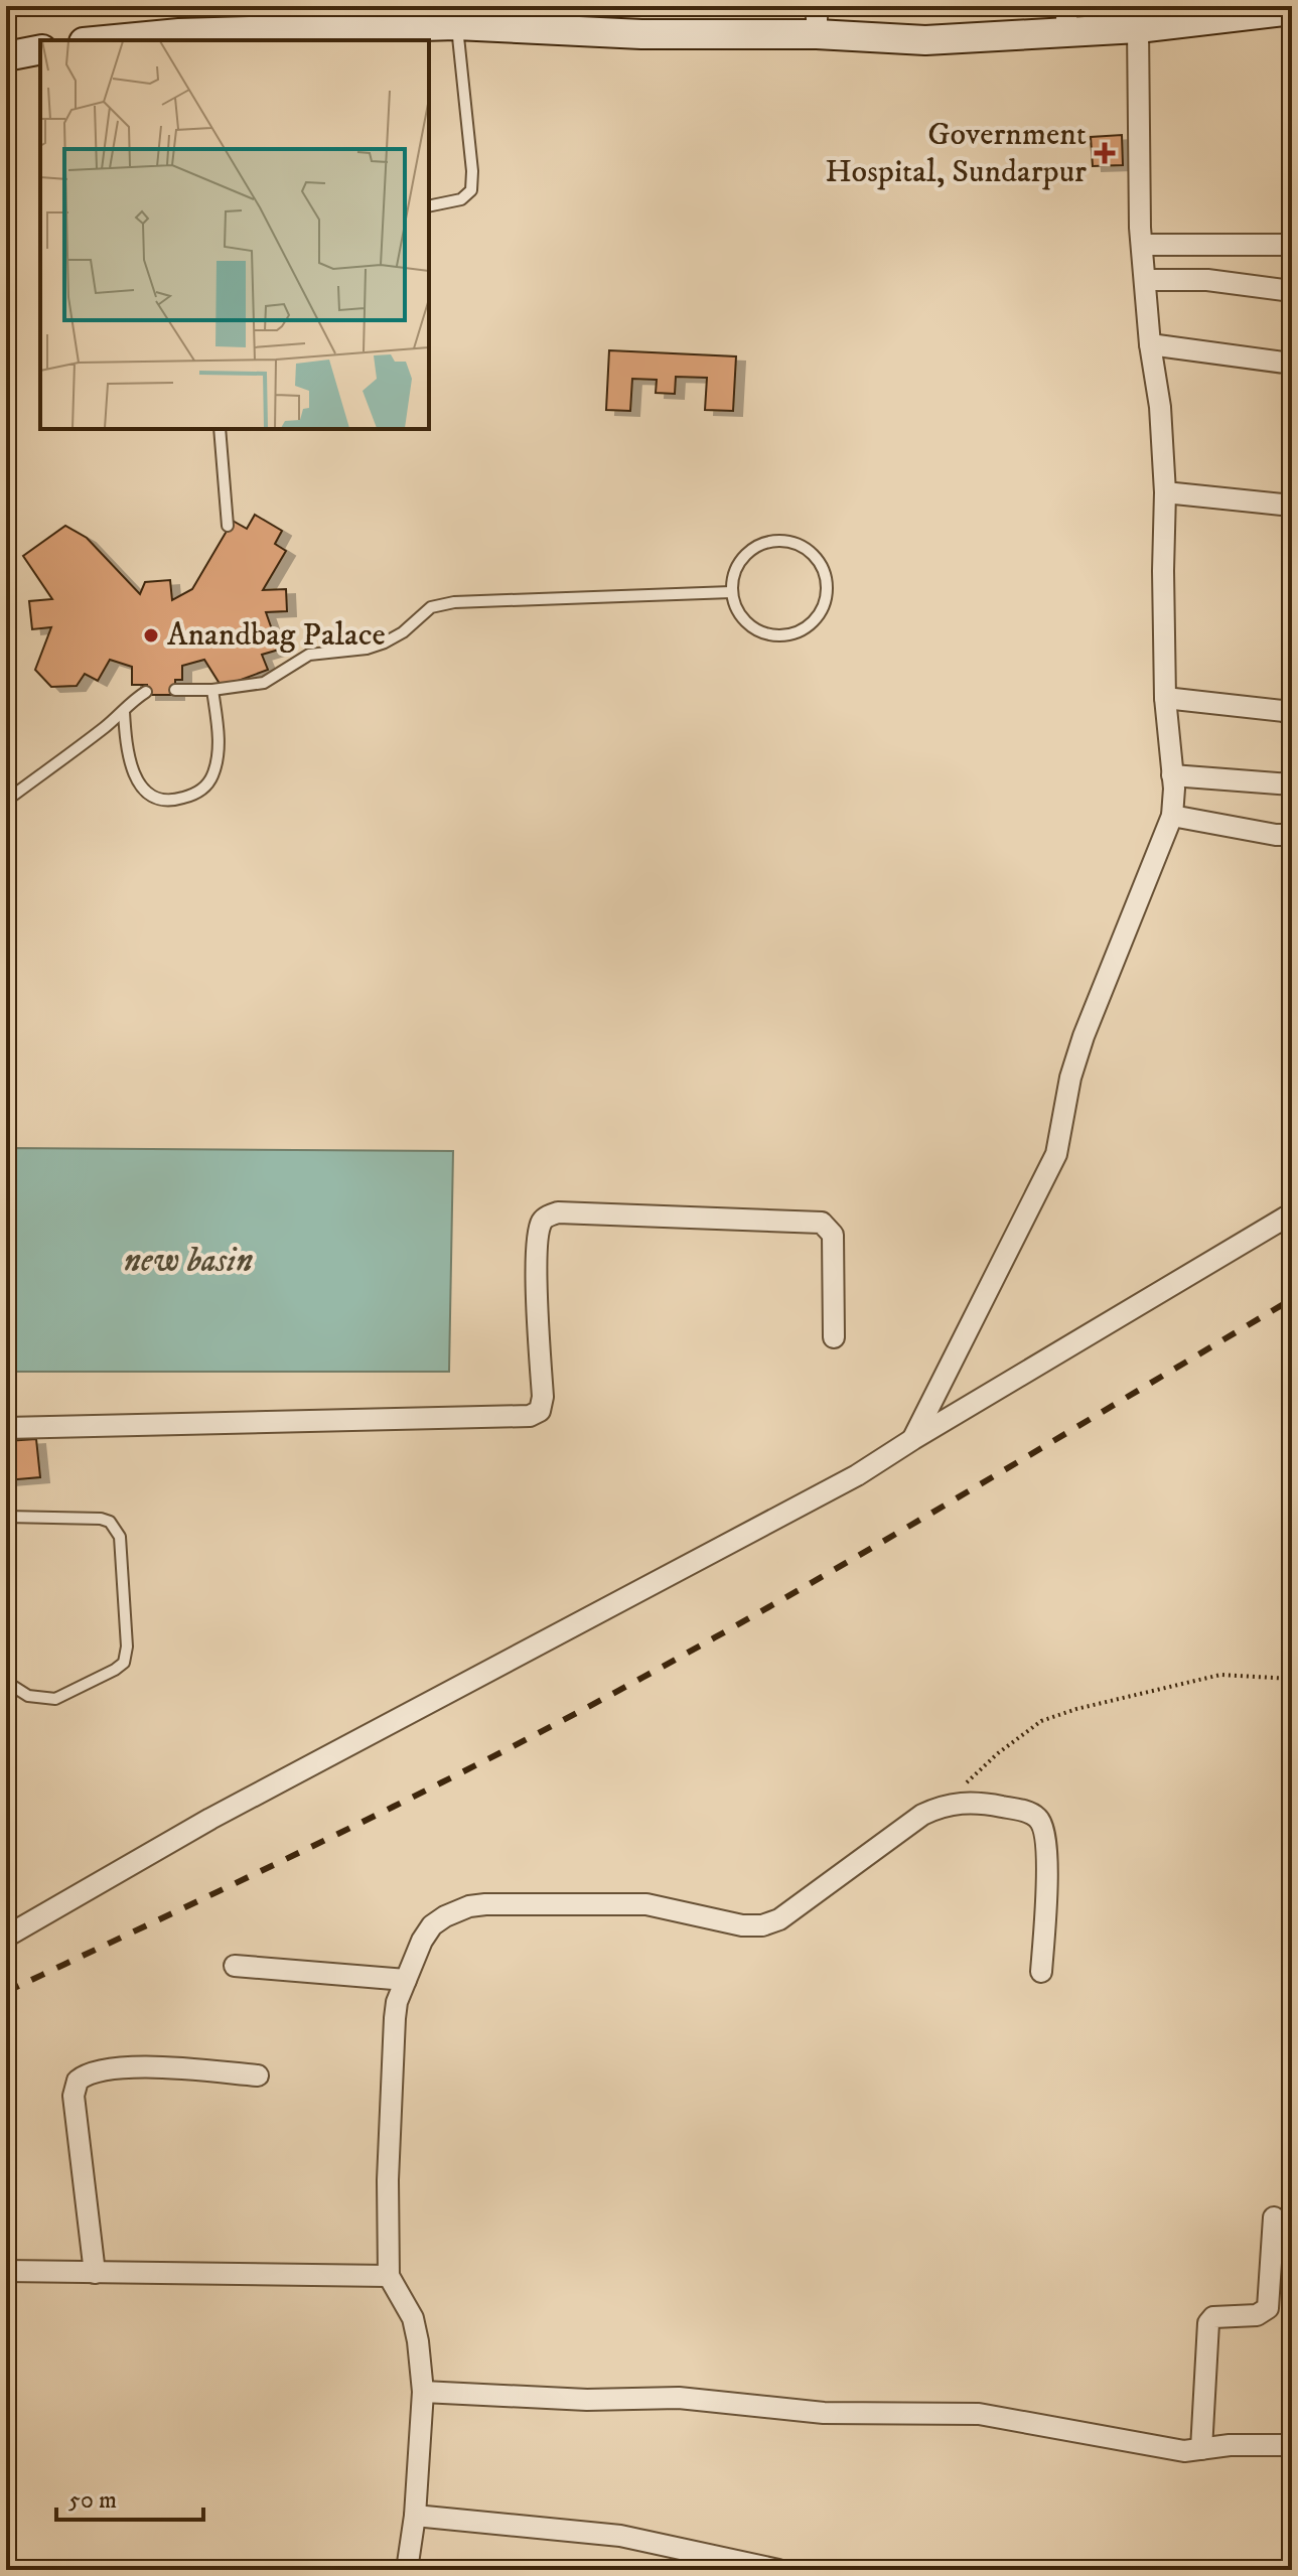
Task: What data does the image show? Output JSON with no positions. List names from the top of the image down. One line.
{"water":["new basin"],"places":{"health":["Government Hospital, Sundarpur"],"other":["Anandbag Palace"]},"scale_bar":"50 m"}
